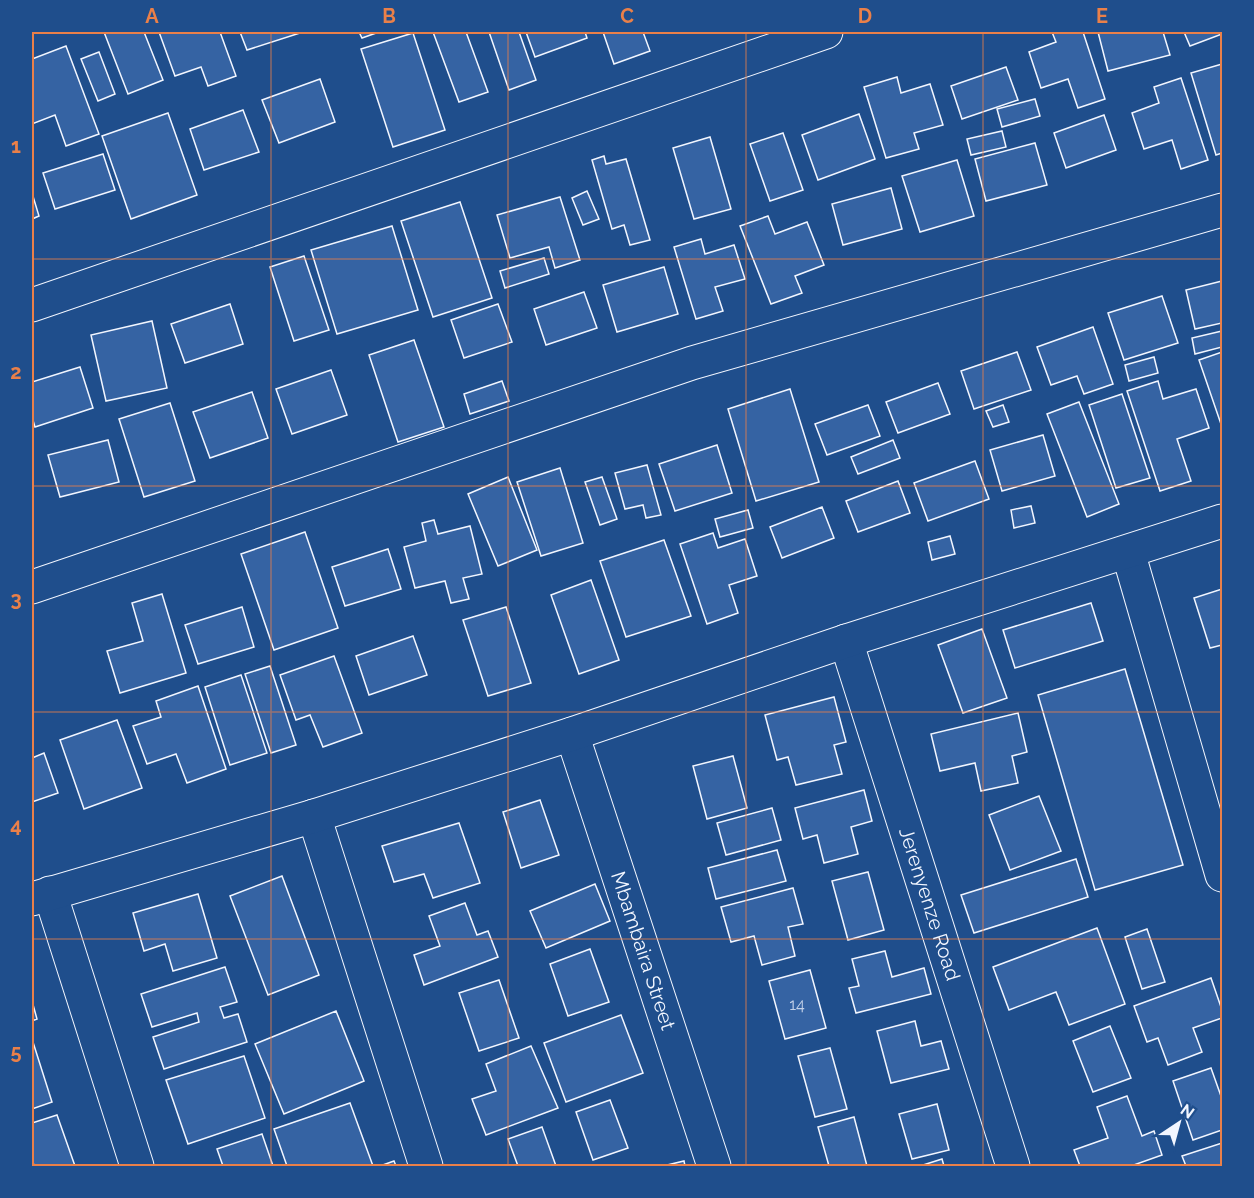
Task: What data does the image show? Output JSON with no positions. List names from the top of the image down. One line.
{"streets":{"street":["Jerenyenze Road","Mbambaira Street"]},"house_numbers":["14"],"north":"top right","grid":{"columns":["A","B","C","D","E"],"rows":["1","2","3","4","5"]}}
